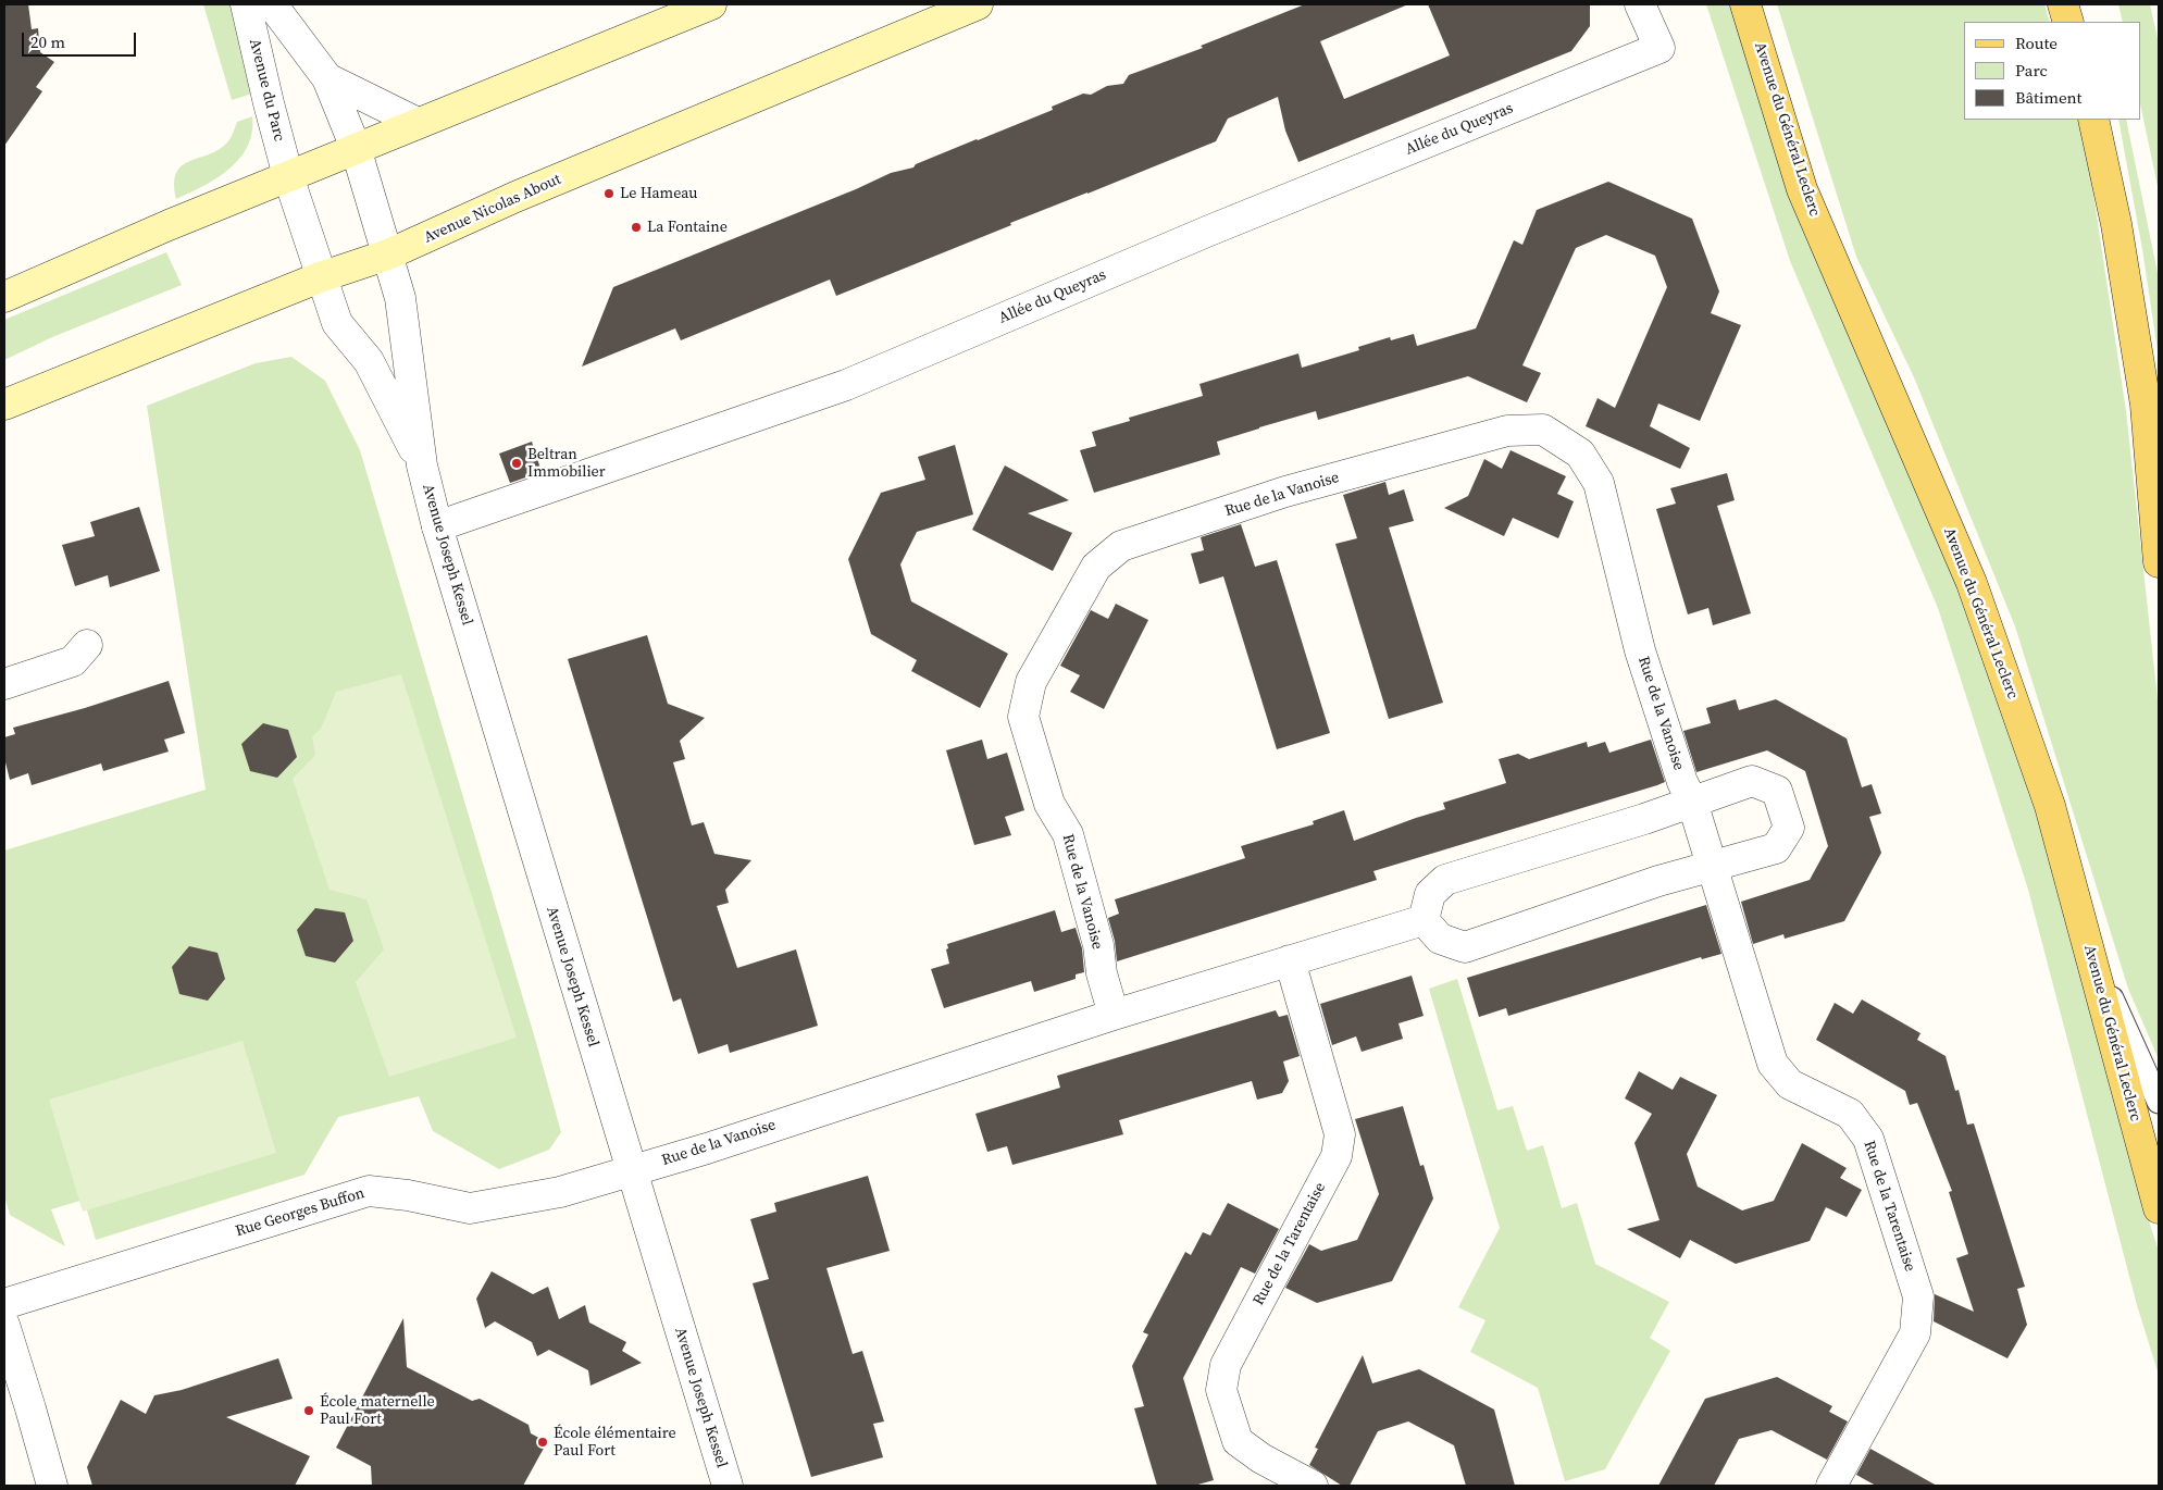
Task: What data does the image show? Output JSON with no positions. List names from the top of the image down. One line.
{"streets":{"main road":["Avenue du Général Leclerc","Avenue Nicolas About"],"street":["Avenue du Parc","Allée du Queyras","Rue de la Vanoise","Avenue Joseph Kessel","Rue de la Tarentaise","Rue Georges Buffon"]},"crossings":[["Avenue du Parc","Avenue Joseph Kessel"],["Allée du Queyras","Avenue Joseph Kessel"],["Avenue Nicolas About","Avenue Joseph Kessel"],["Rue de la Vanoise","Avenue Joseph Kessel"],["Rue de la Vanoise","Rue de la Tarentaise"],["Rue de la Vanoise","Rue Georges Buffon"],["Avenue Joseph Kessel","Rue Georges Buffon"]],"places":["Le Hameau","La Fontaine","Beltran Immobilier","École maternelle Paul Fort","École élémentaire Paul Fort"],"legend":["Route","Parc","Bâtiment"],"scale_bar":"20 m"}
